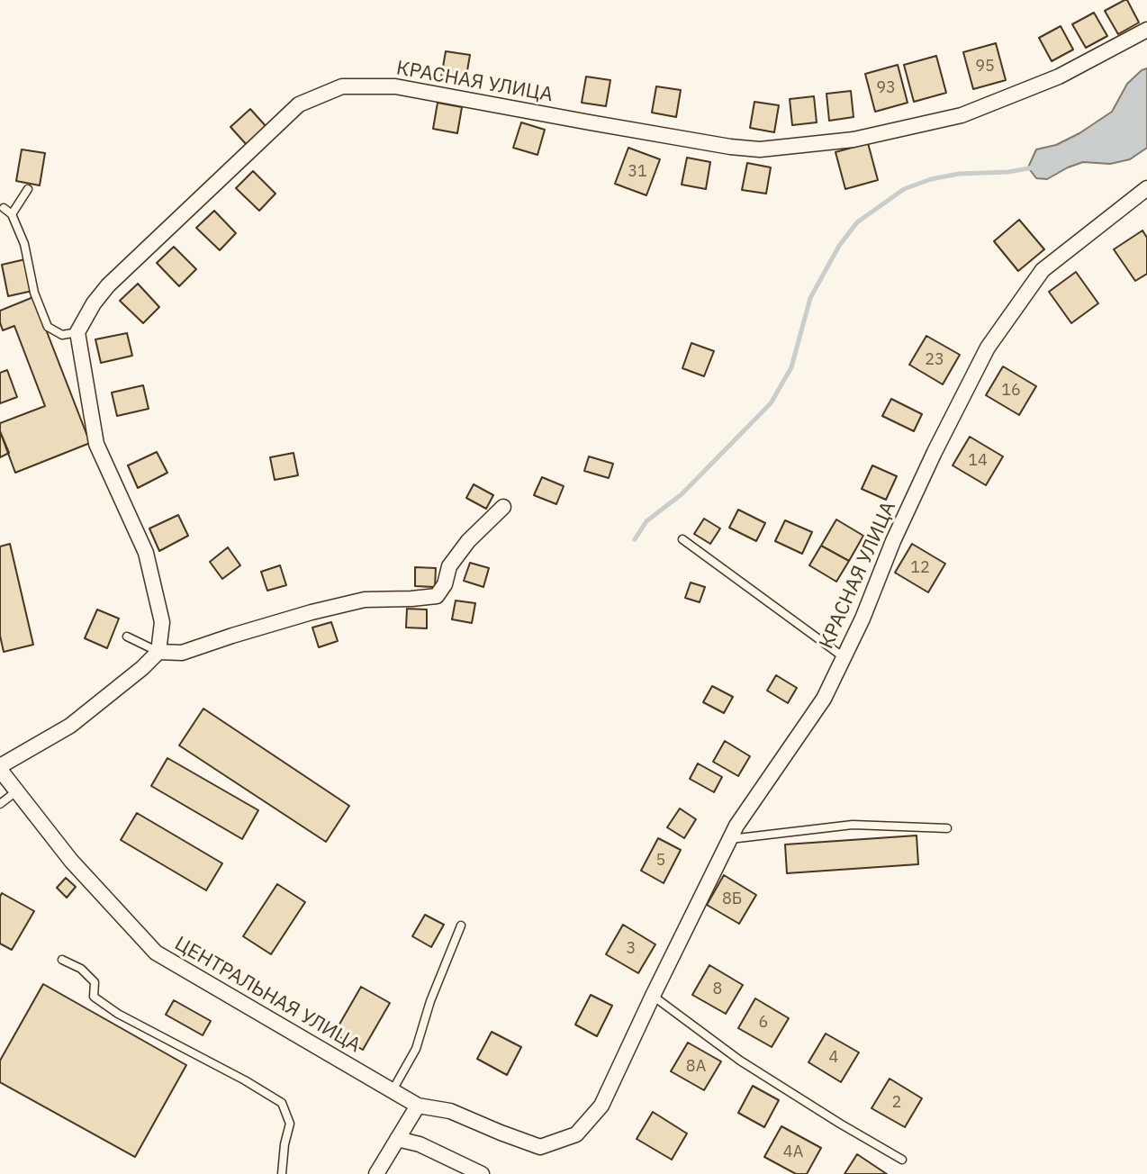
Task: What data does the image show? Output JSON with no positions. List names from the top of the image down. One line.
{"streets":{"street":["КРАСНАЯ УЛИЦА","ЦЕНТРАЛЬНАЯ УЛИЦА"]},"crossings":[["КРАСНАЯ УЛИЦА","ЦЕНТРАЛЬНАЯ УЛИЦА"]],"house_numbers":["95","93","31","23","16","14","12","5","8Б","3","8","6","4","8А","2","4А"]}
